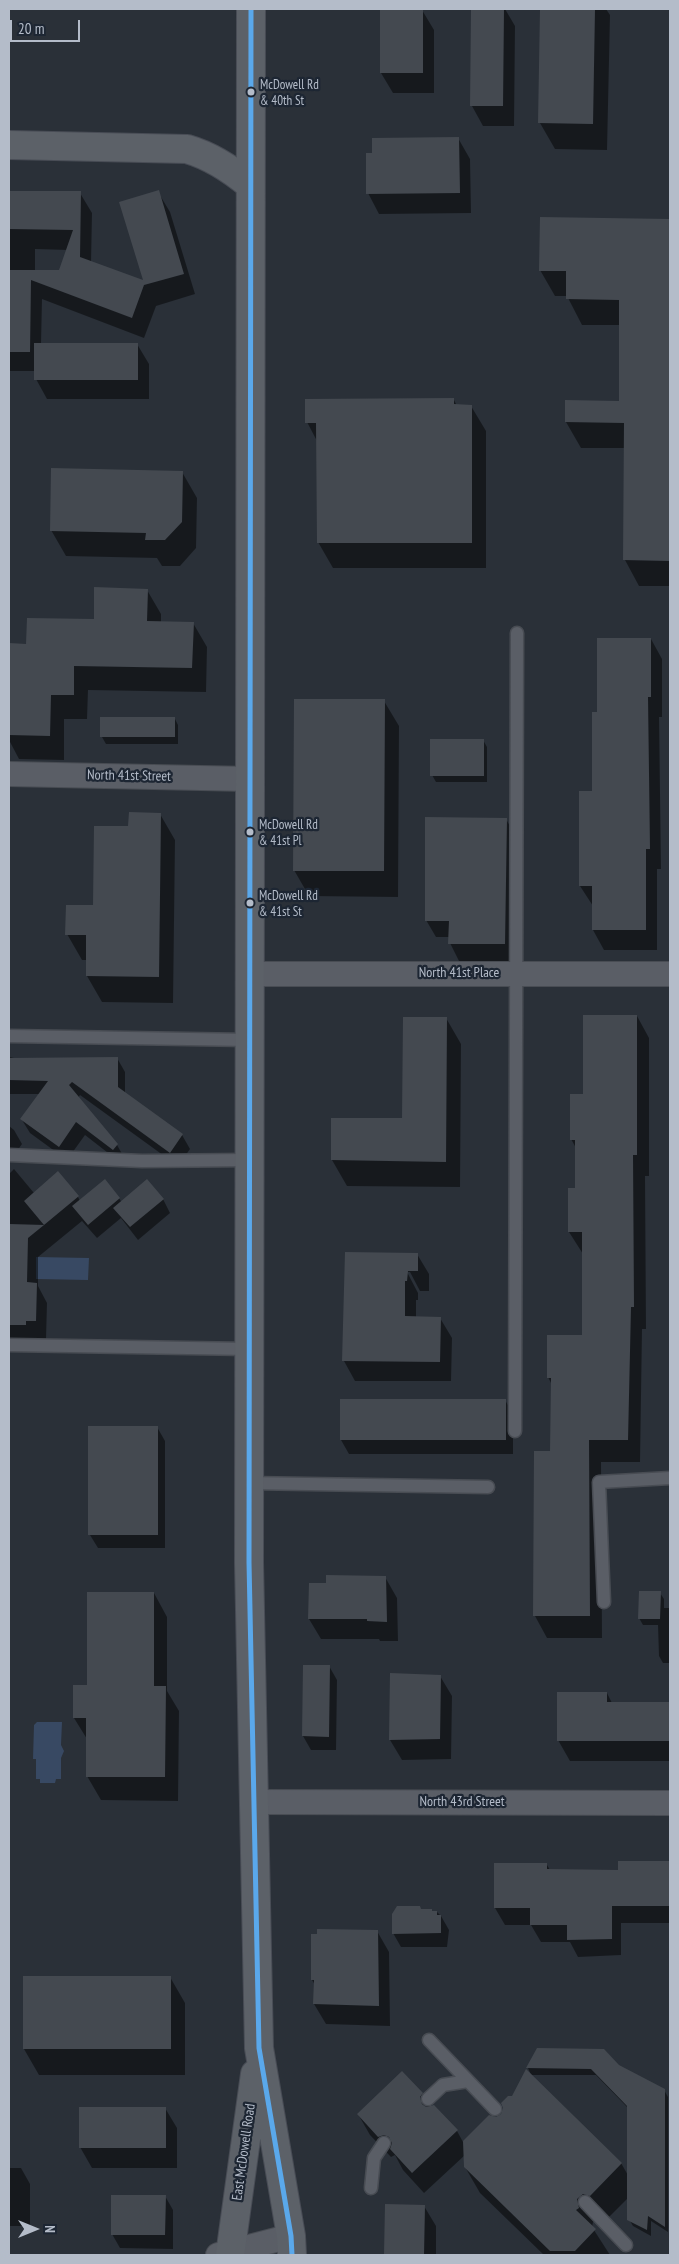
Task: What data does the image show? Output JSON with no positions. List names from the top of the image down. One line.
{"streets":{"main road":["East McDowell Road"],"street":["North 41st Street","North 41st Place","North 43rd Street"]},"crossings":[["North 41st Street","East McDowell Road"],["North 41st Place","East McDowell Road"],["North 43rd Street","East McDowell Road"]],"places":["McDowell Rd & 40th St","McDowell Rd & 41st Pl","McDowell Rd & 41st St"],"scale_bar":"20 m","north":"right"}
